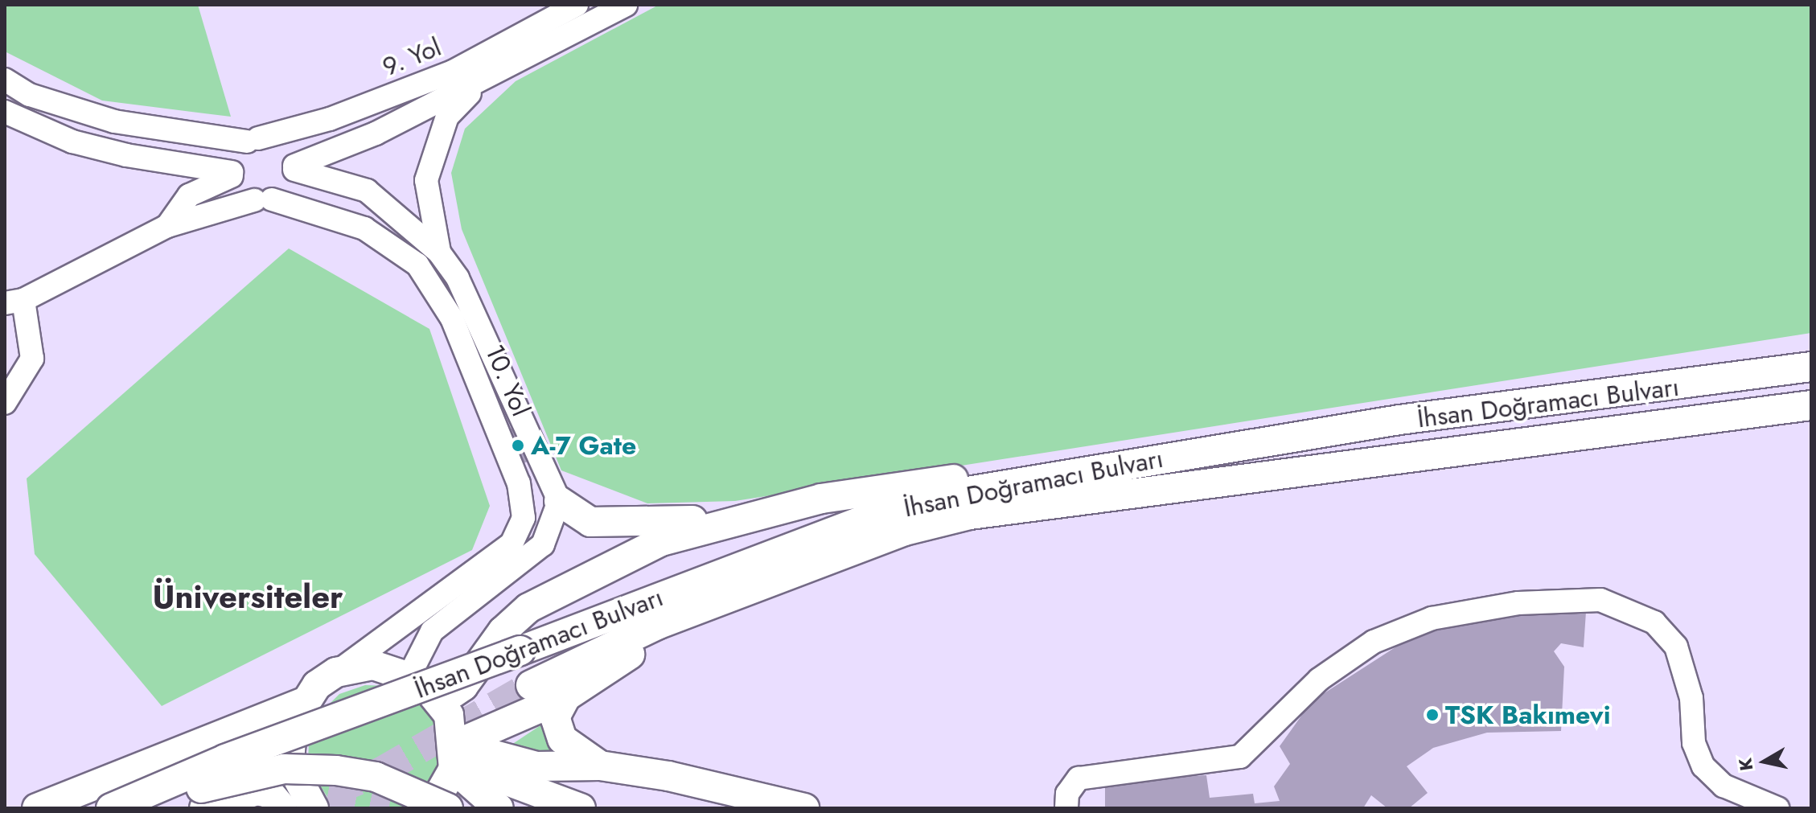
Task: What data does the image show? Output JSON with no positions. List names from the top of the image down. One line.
{"streets":{"main road":["İhsan Doğramacı Bulvarı"],"street":["9. Yol","10. Yol"]},"crossings":[["9. Yol","10. Yol"]],"districts":["Üniversiteler"],"places":["A-7 Gate","TSK Bakımevi"],"north":"left"}
